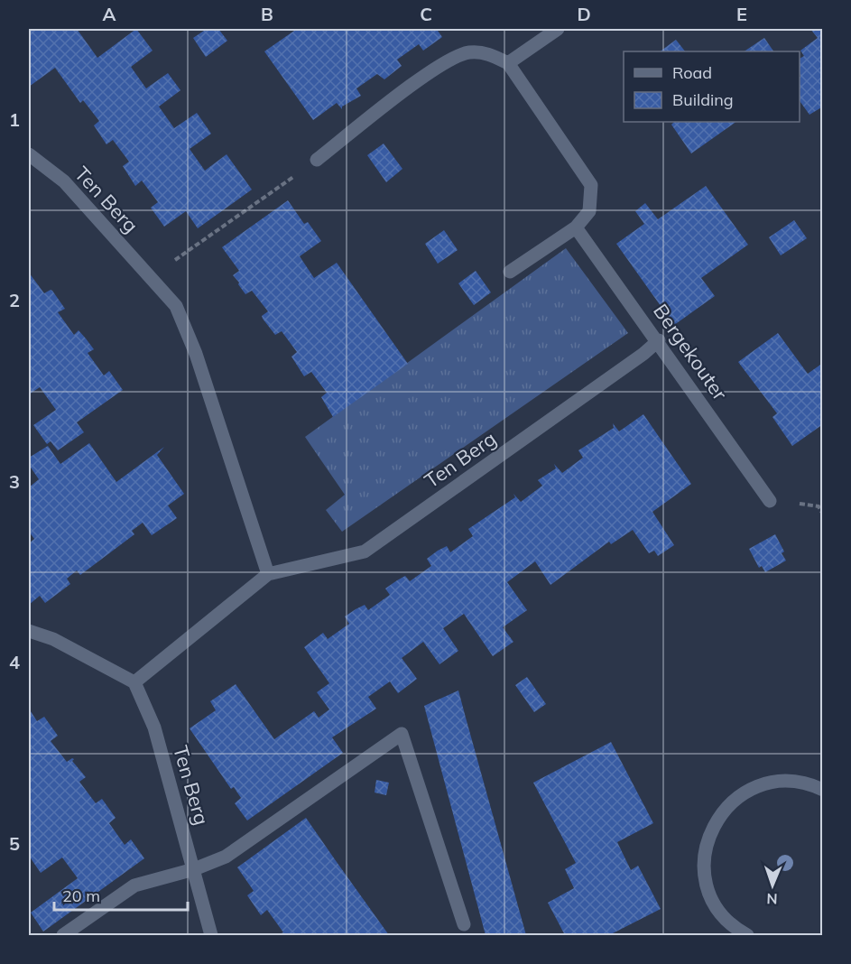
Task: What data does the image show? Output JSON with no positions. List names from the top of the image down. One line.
{"streets":{"street":["Ten Berg","Bergekouter"]},"crossings":[["Ten Berg","Bergekouter"]],"legend":["Road","Building"],"scale_bar":"20 m","north":"bottom","grid":{"columns":["A","B","C","D","E"],"rows":["1","2","3","4","5"]}}
